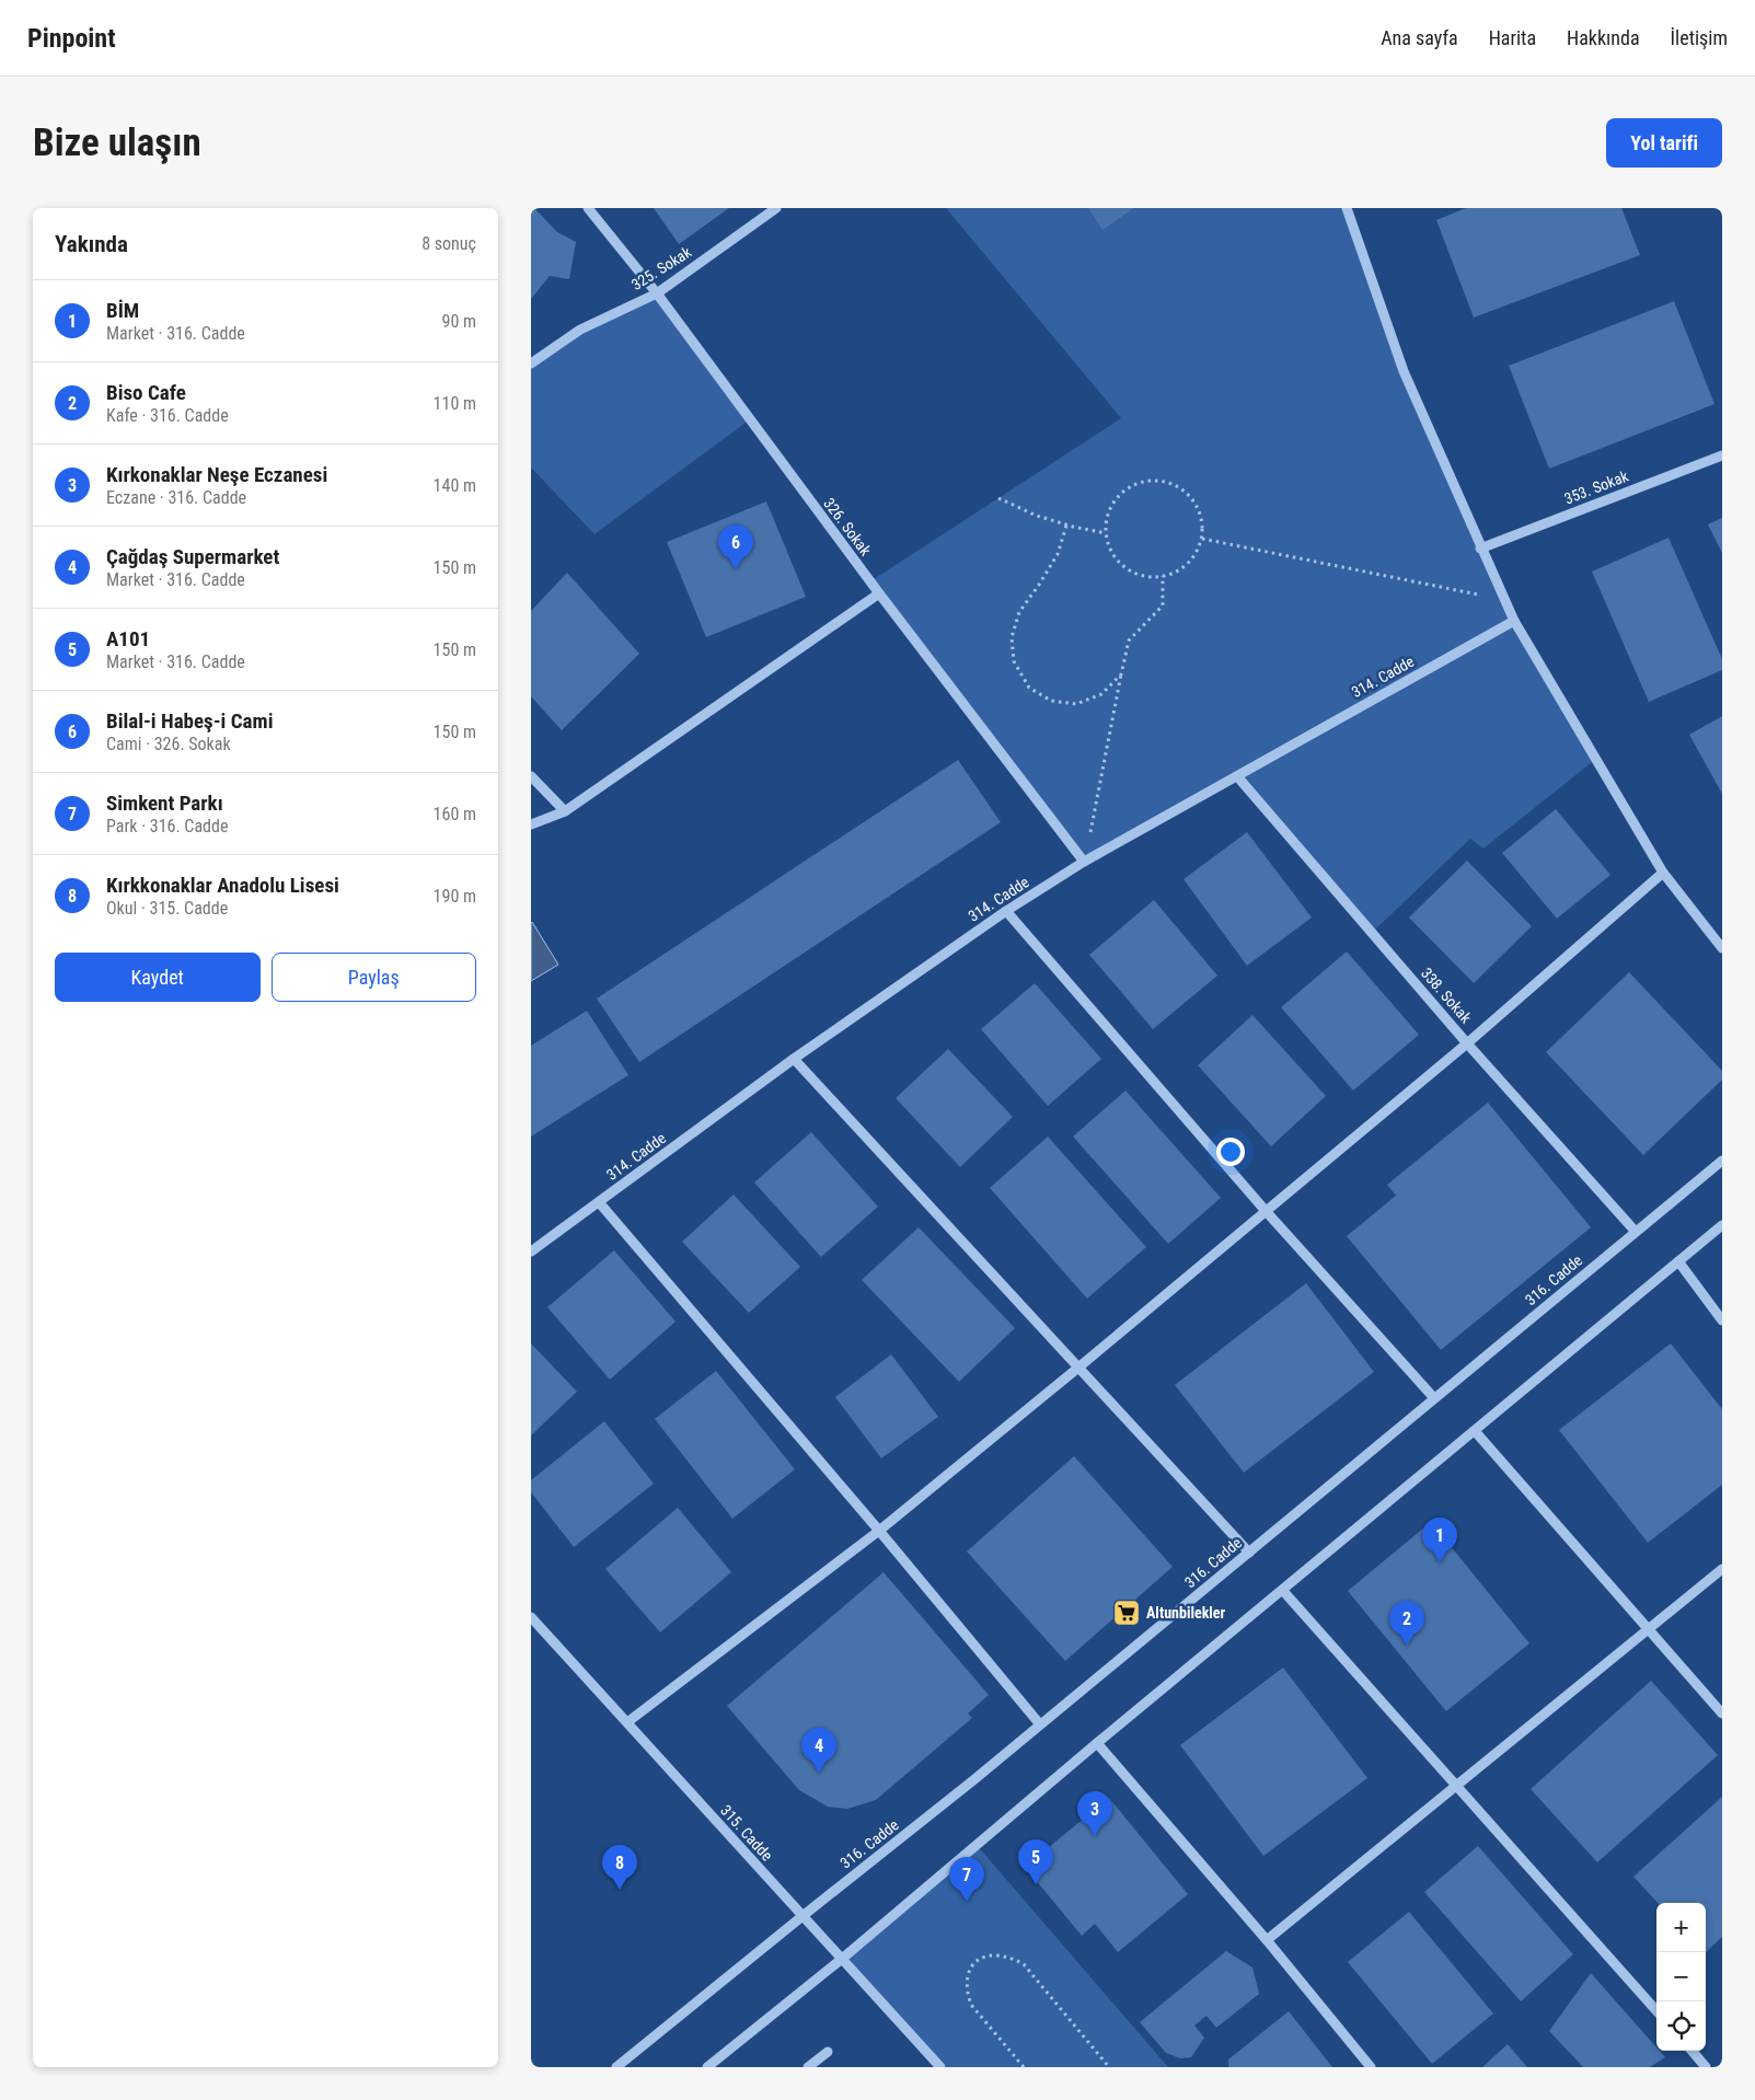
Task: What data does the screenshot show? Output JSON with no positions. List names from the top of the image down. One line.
{"streets":{"street":["325. Sokak","353. Sokak","326. Sokak","314. Cadde","338. Sokak","316. Cadde","315. Cadde"]},"crossings":[["325. Sokak","326. Sokak"],["326. Sokak","314. Cadde"],["314. Cadde","338. Sokak"],["338. Sokak","316. Cadde"],["316. Cadde","315. Cadde"]],"places":{"supermarket":["Altunbilekler"]},"page":{"header":"Pinpoint","nav":["Ana sayfa","Harita","Hakkında","İletişim"],"buttons":["Yol tarifi",["Kaydet","Paylaş"]],"title":"Bize ulaşın","heading":["Yakında","8 sonuç"],"list":[{"mark":"1","name":"BİM","note":"Market · 316. Cadde","value":"90 m"},{"mark":"2","name":"Biso Cafe","note":"Kafe · 316. Cadde","value":"110 m"},{"mark":"3","name":"Kırkonaklar Neşe Eczanesi","note":"Eczane · 316. Cadde","value":"140 m"},{"mark":"4","name":"Çağdaş Supermarket","note":"Market · 316. Cadde","value":"150 m"},{"mark":"5","name":"A101","note":"Market · 316. Cadde","value":"150 m"},{"mark":"6","name":"Bilal-i Habeş-i Cami","note":"Cami · 326. Sokak","value":"150 m"},{"mark":"7","name":"Simkent Parkı","note":"Park · 316. Cadde","value":"160 m"},{"mark":"8","name":"Kırkkonaklar Anadolu Lisesi","note":"Okul · 315. Cadde","value":"190 m"}],"pins":["6","1","2","4","3","5","8","7"],"map_buttons":["+","−"]}}
